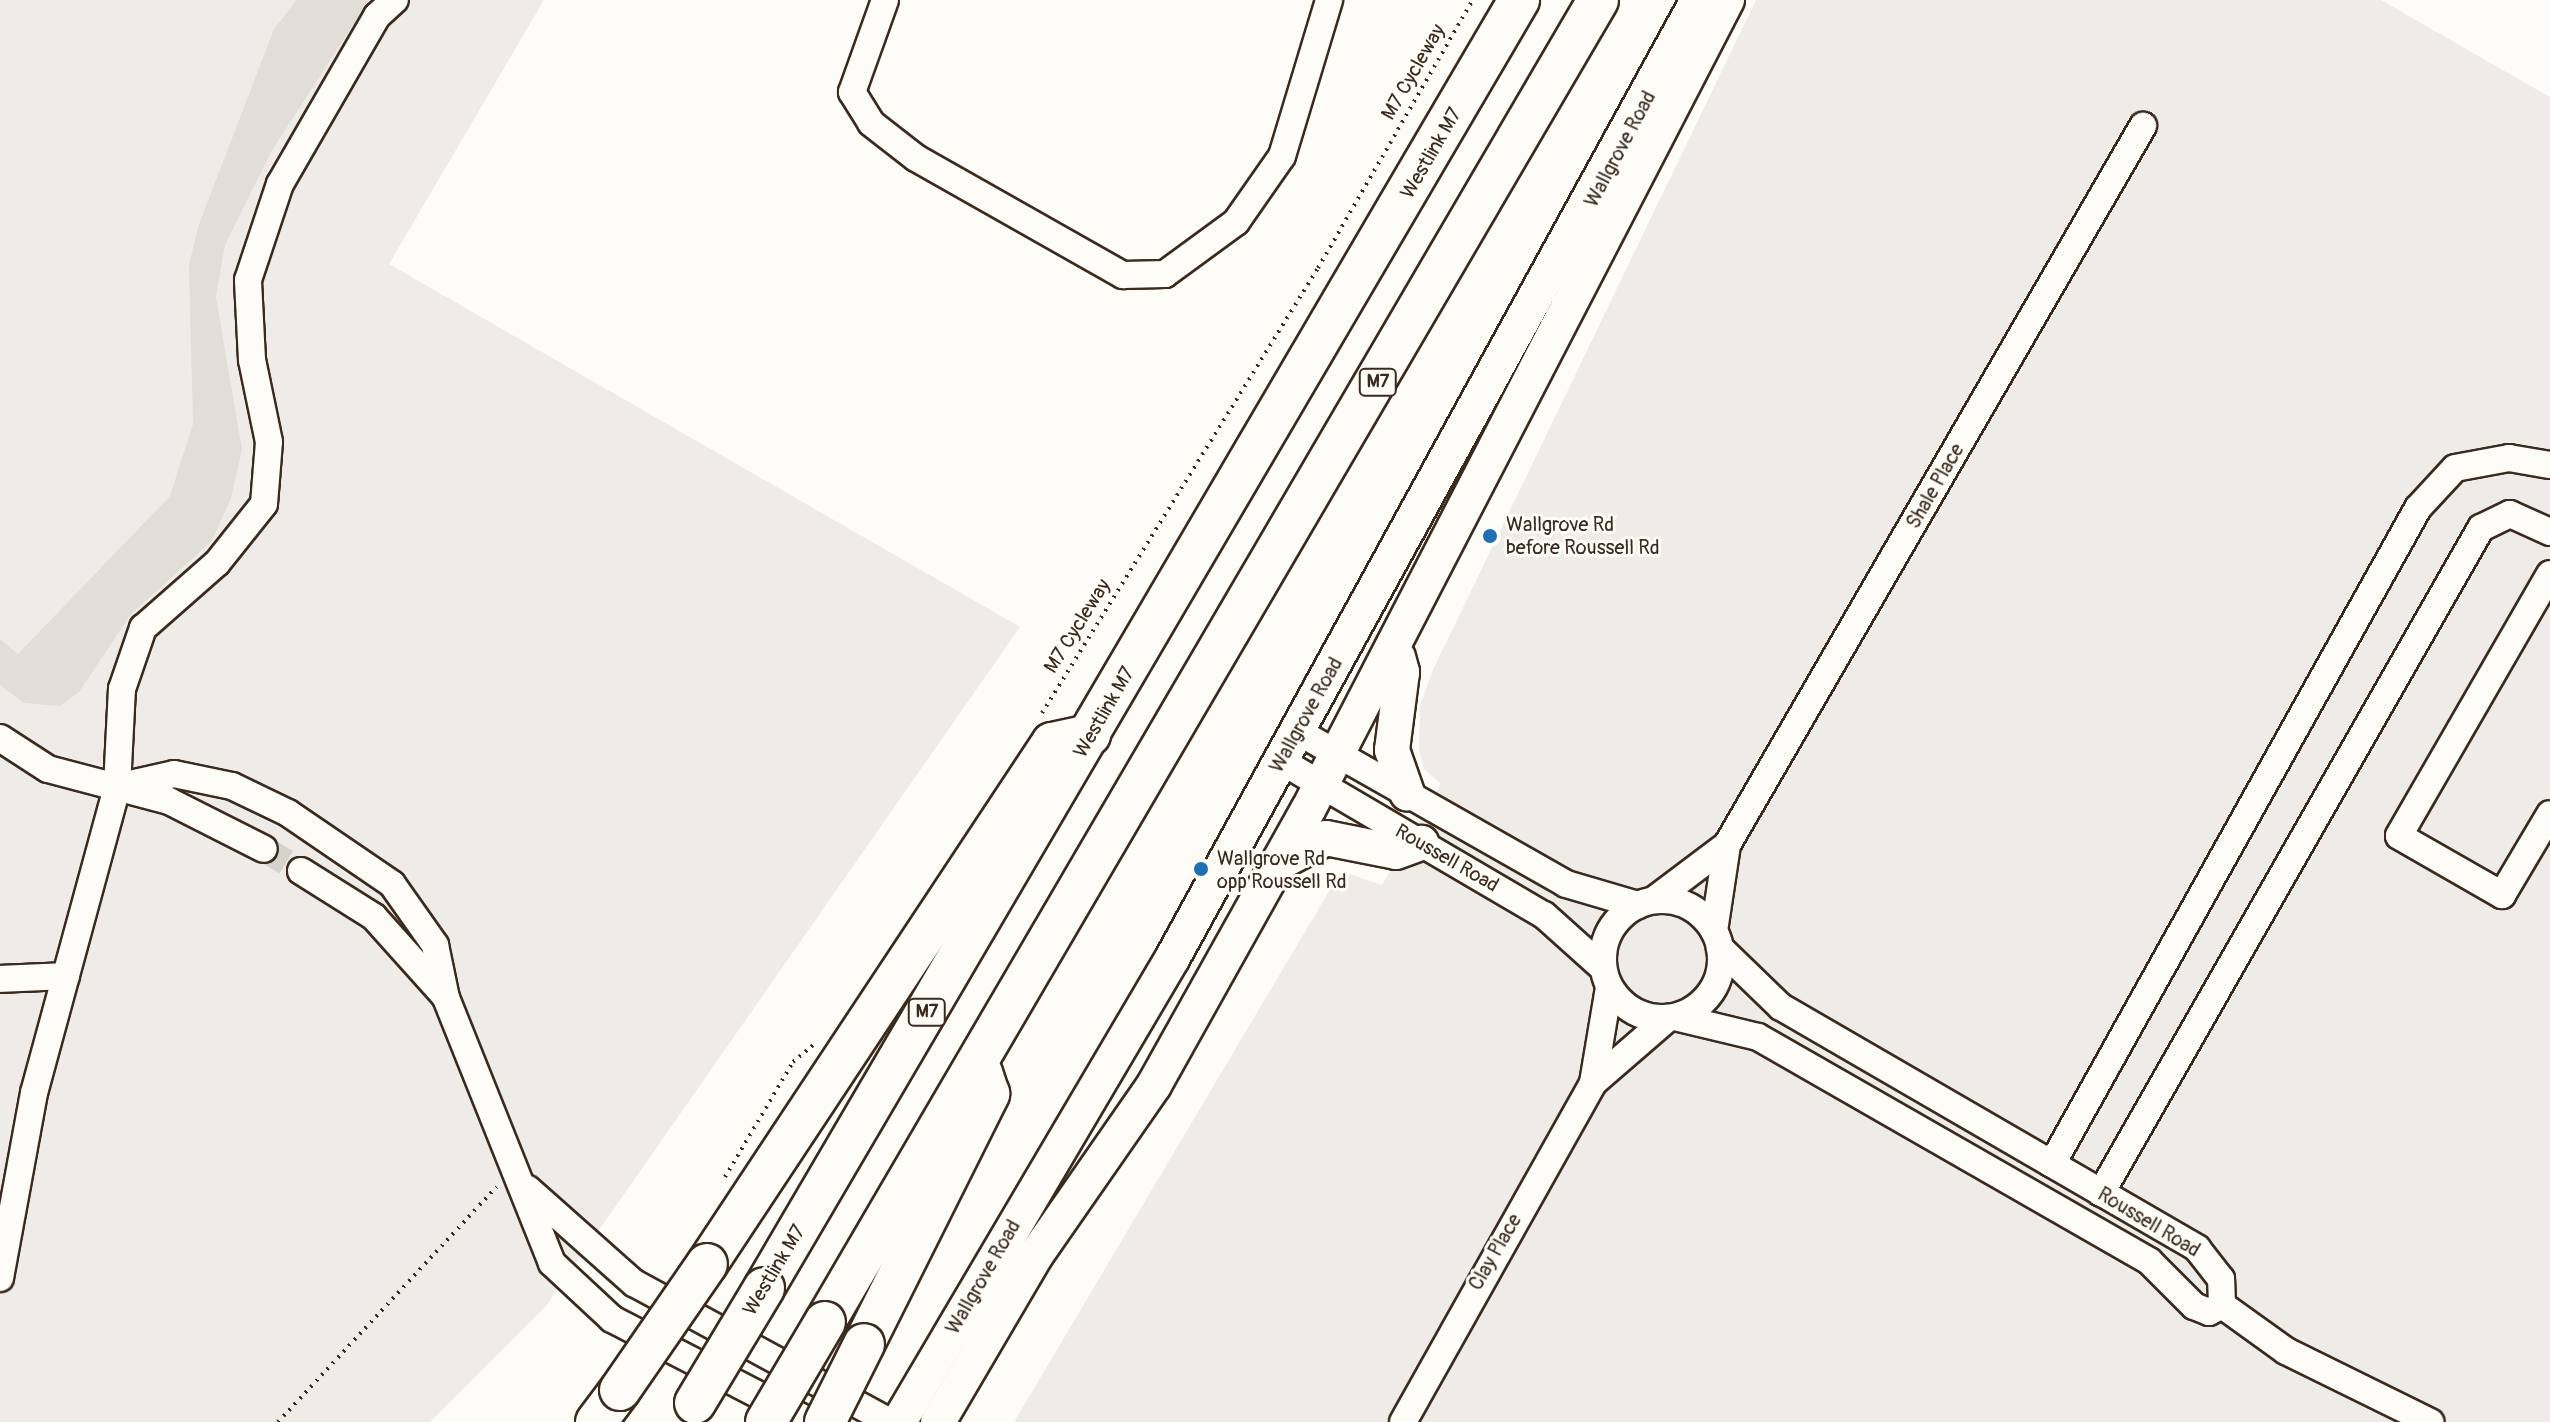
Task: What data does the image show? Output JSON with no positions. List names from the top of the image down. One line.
{"streets":{"highway":["Westlink M7","M7"],"main road":["Wallgrove Road"],"street":["Shale Place","Roussell Road","Clay Place"],"path":["M7 Cycleway"]},"crossings":[["Wallgrove Road","Roussell Road"],["Westlink M7","M7"],["Shale Place","Roussell Road"],["Shale Place","Clay Place"],["Roussell Road","Clay Place"]],"places":["Wallgrove Rd before Roussell Rd","Wallgrove Rd opp Roussell Rd"]}
